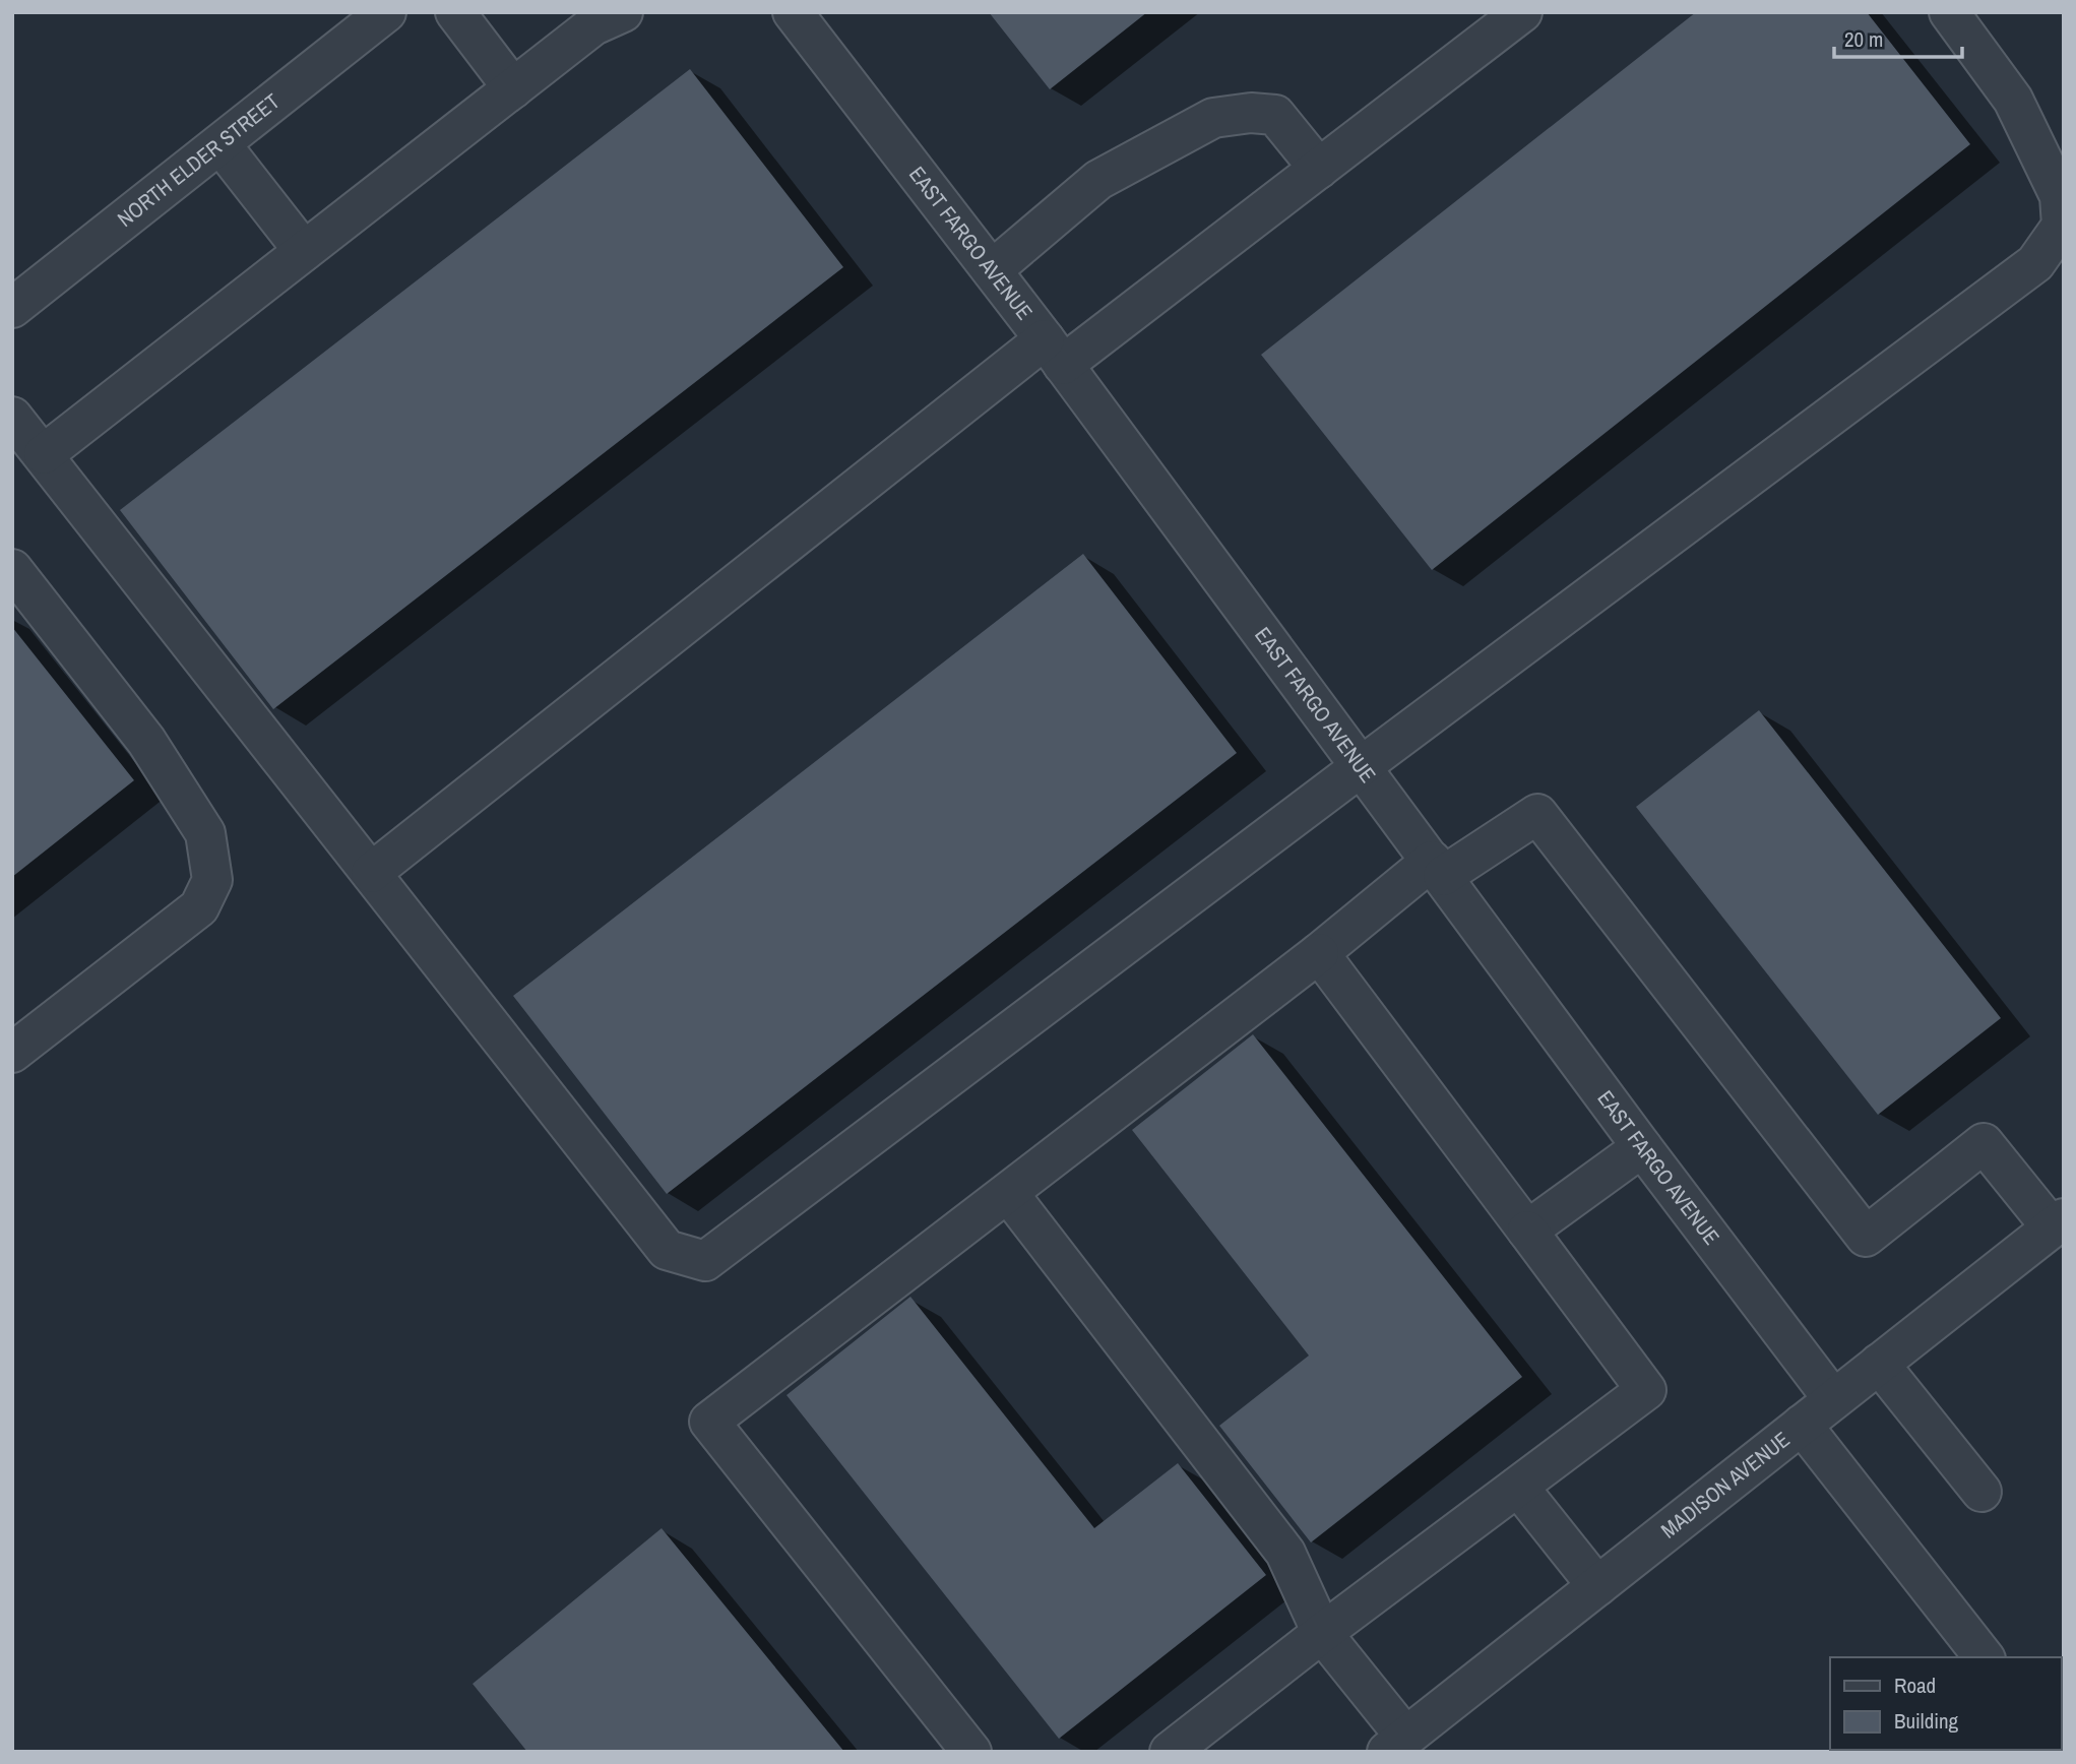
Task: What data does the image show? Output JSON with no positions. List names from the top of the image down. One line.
{"streets":{"street":["NORTH ELDER STREET","EAST FARGO AVENUE","MADISON AVENUE"]},"crossings":[["EAST FARGO AVENUE","MADISON AVENUE"]],"legend":["Road","Building"],"scale_bar":"20 m"}
